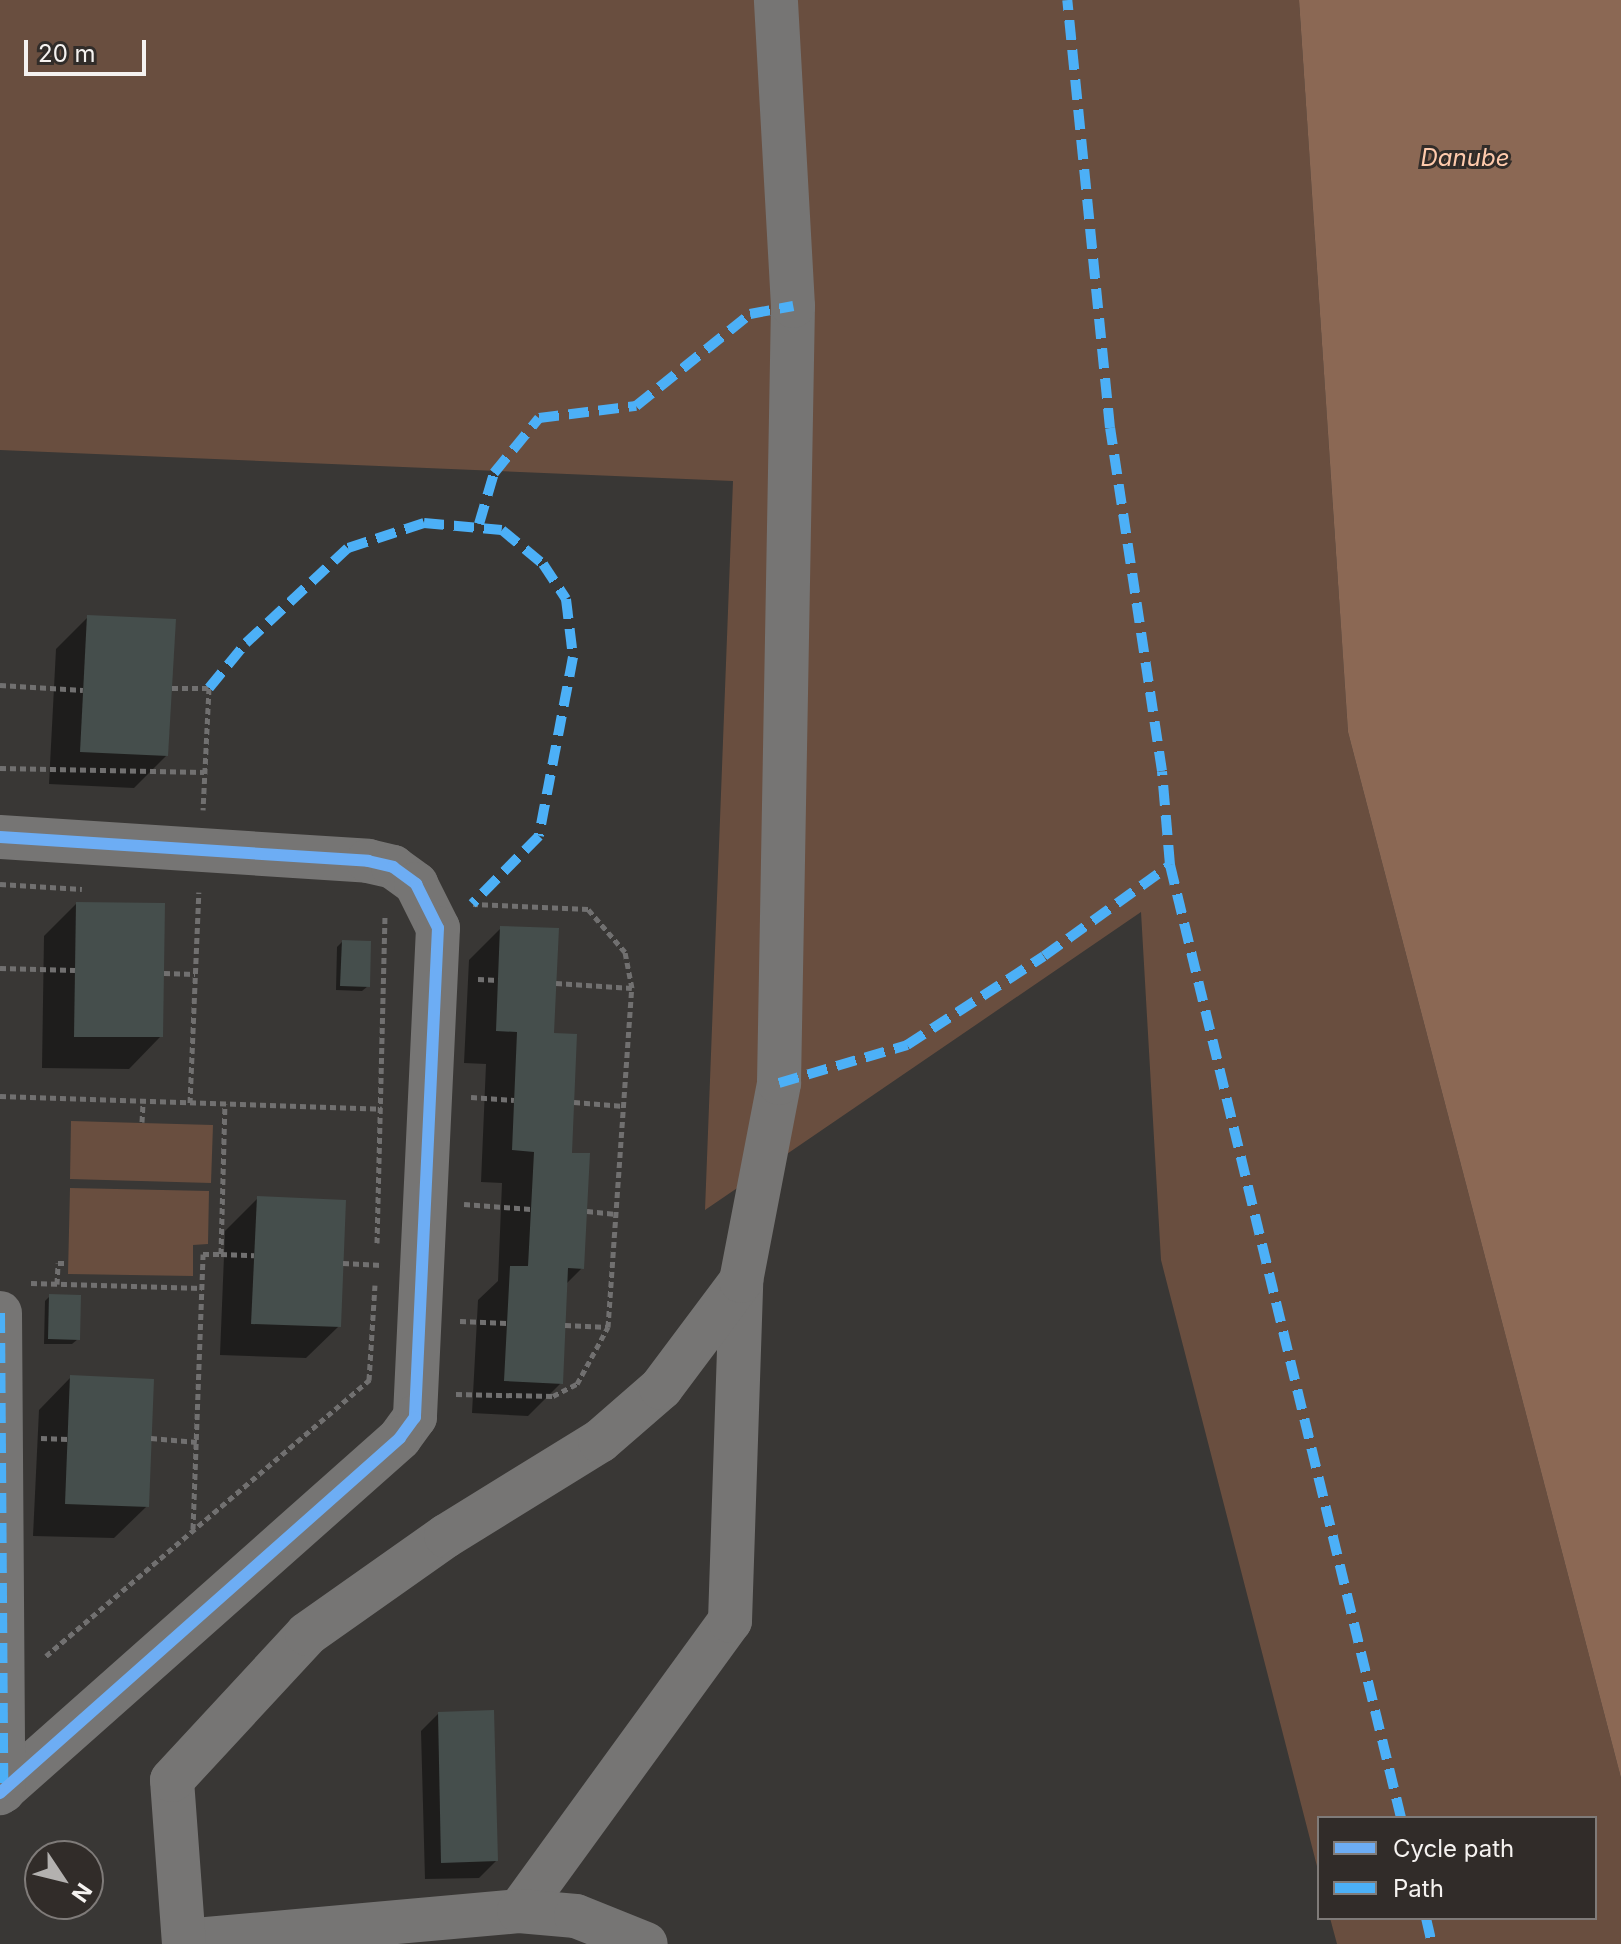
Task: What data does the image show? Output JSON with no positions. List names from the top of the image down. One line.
{"water":["Danube"],"legend":["Cycle path","Path"],"scale_bar":"20 m","north":"bottom right"}
